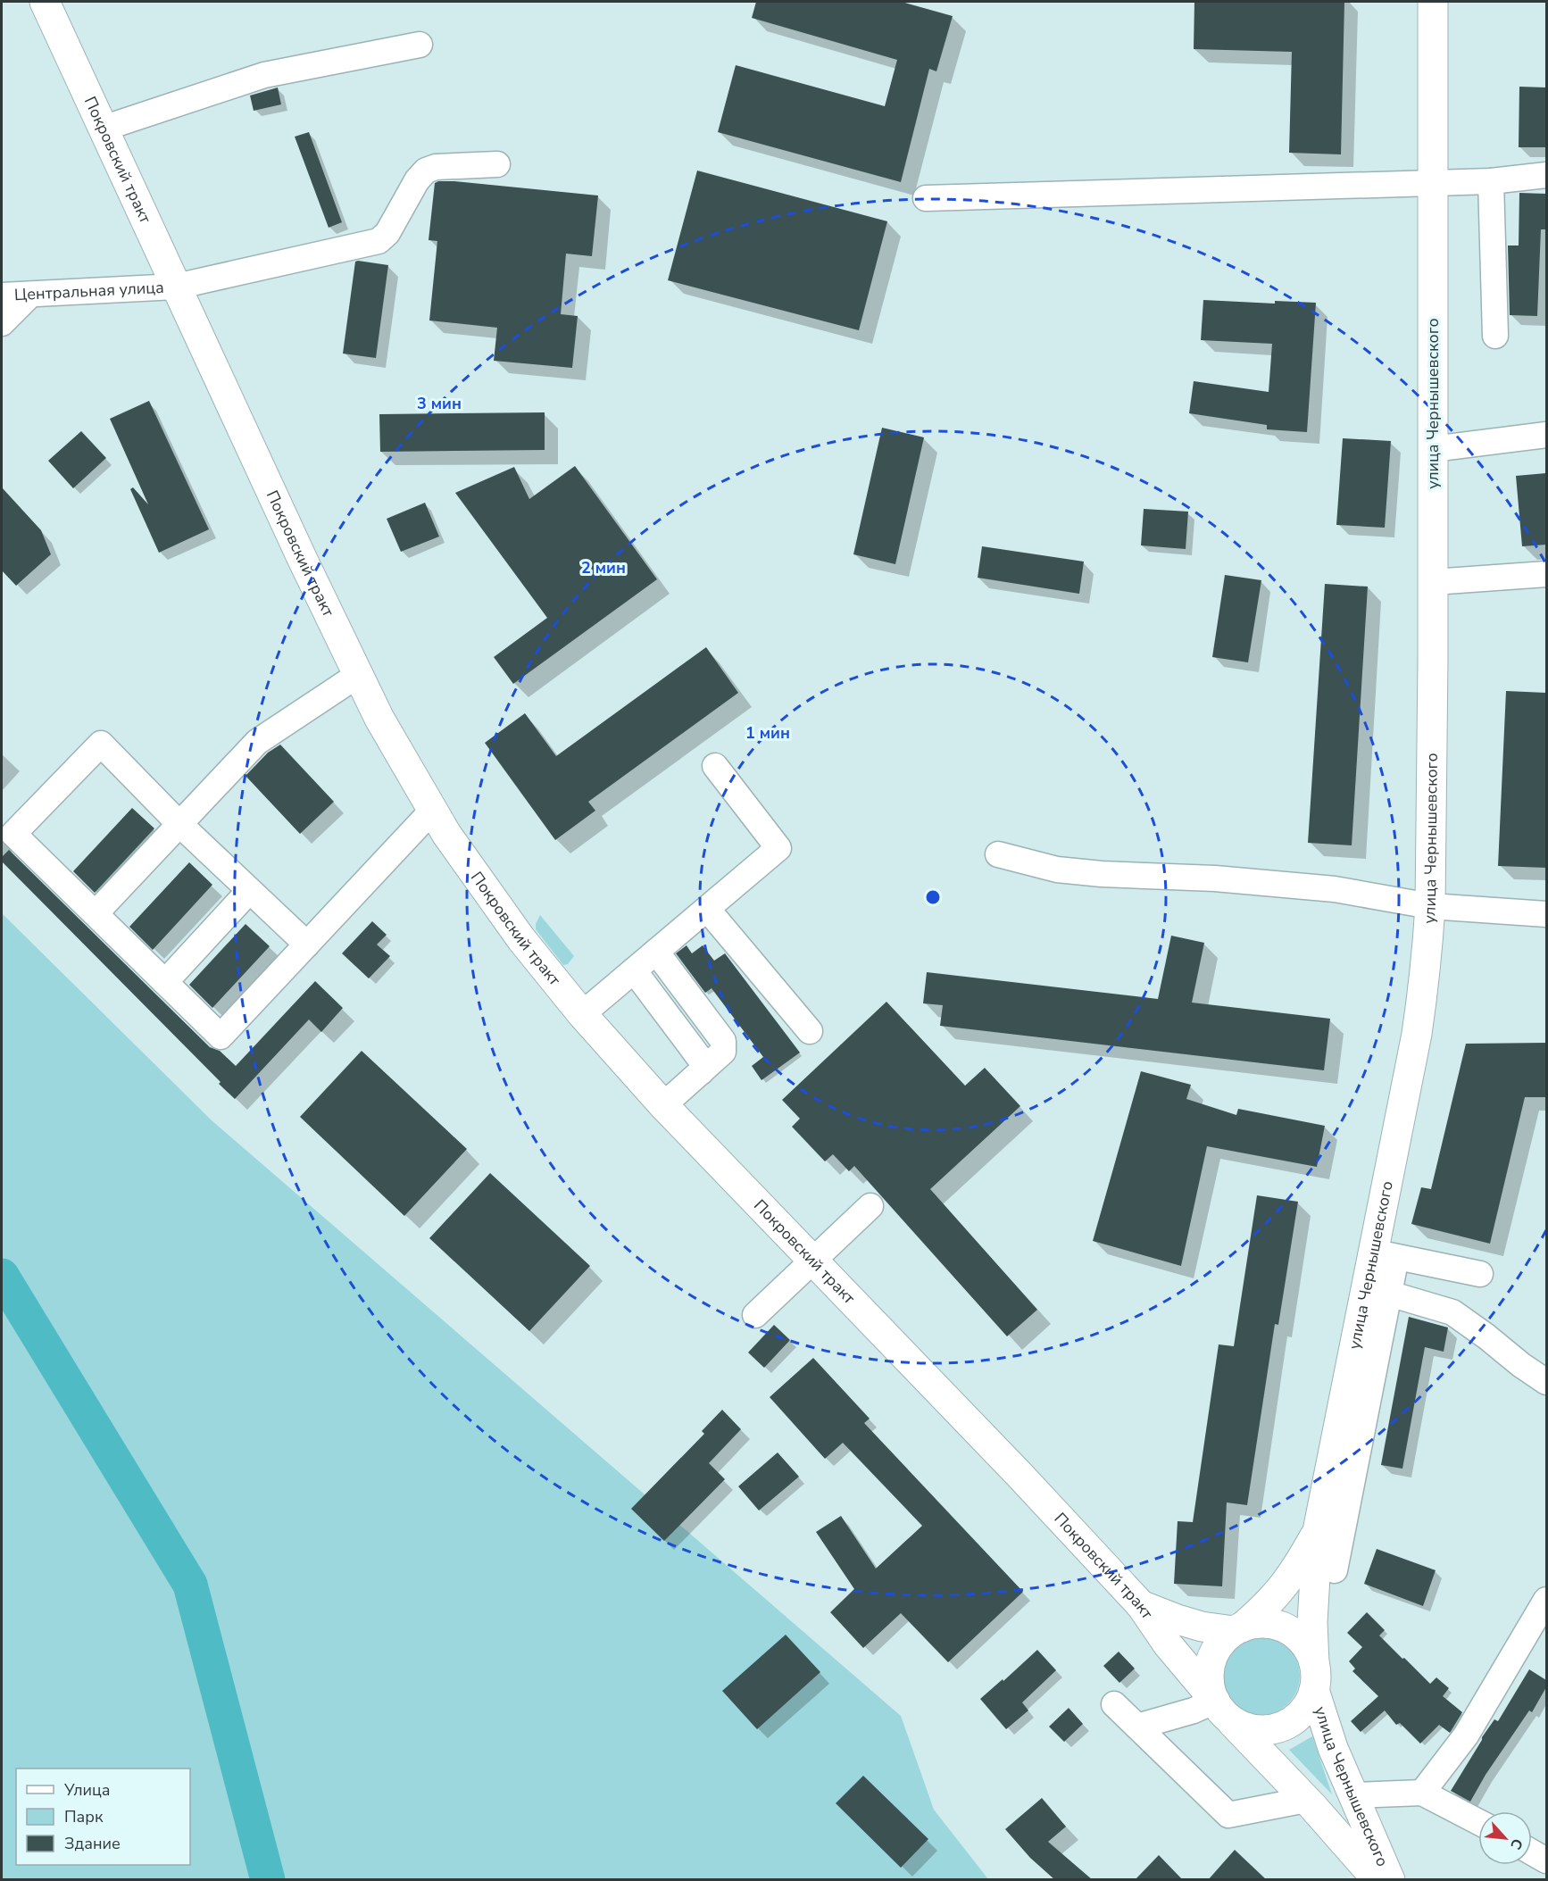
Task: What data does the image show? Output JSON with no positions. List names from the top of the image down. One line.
{"streets":{"main road":["Покровский тракт","улица Чернышевского"],"street":["Центральная улица"]},"crossings":[["Покровский тракт","Центральная улица"],["Покровский тракт","улица Чернышевского"]],"legend":["Улица","Парк","Здание"],"north":"bottom right","rings":["3 мин","2 мин","1 мин"]}
